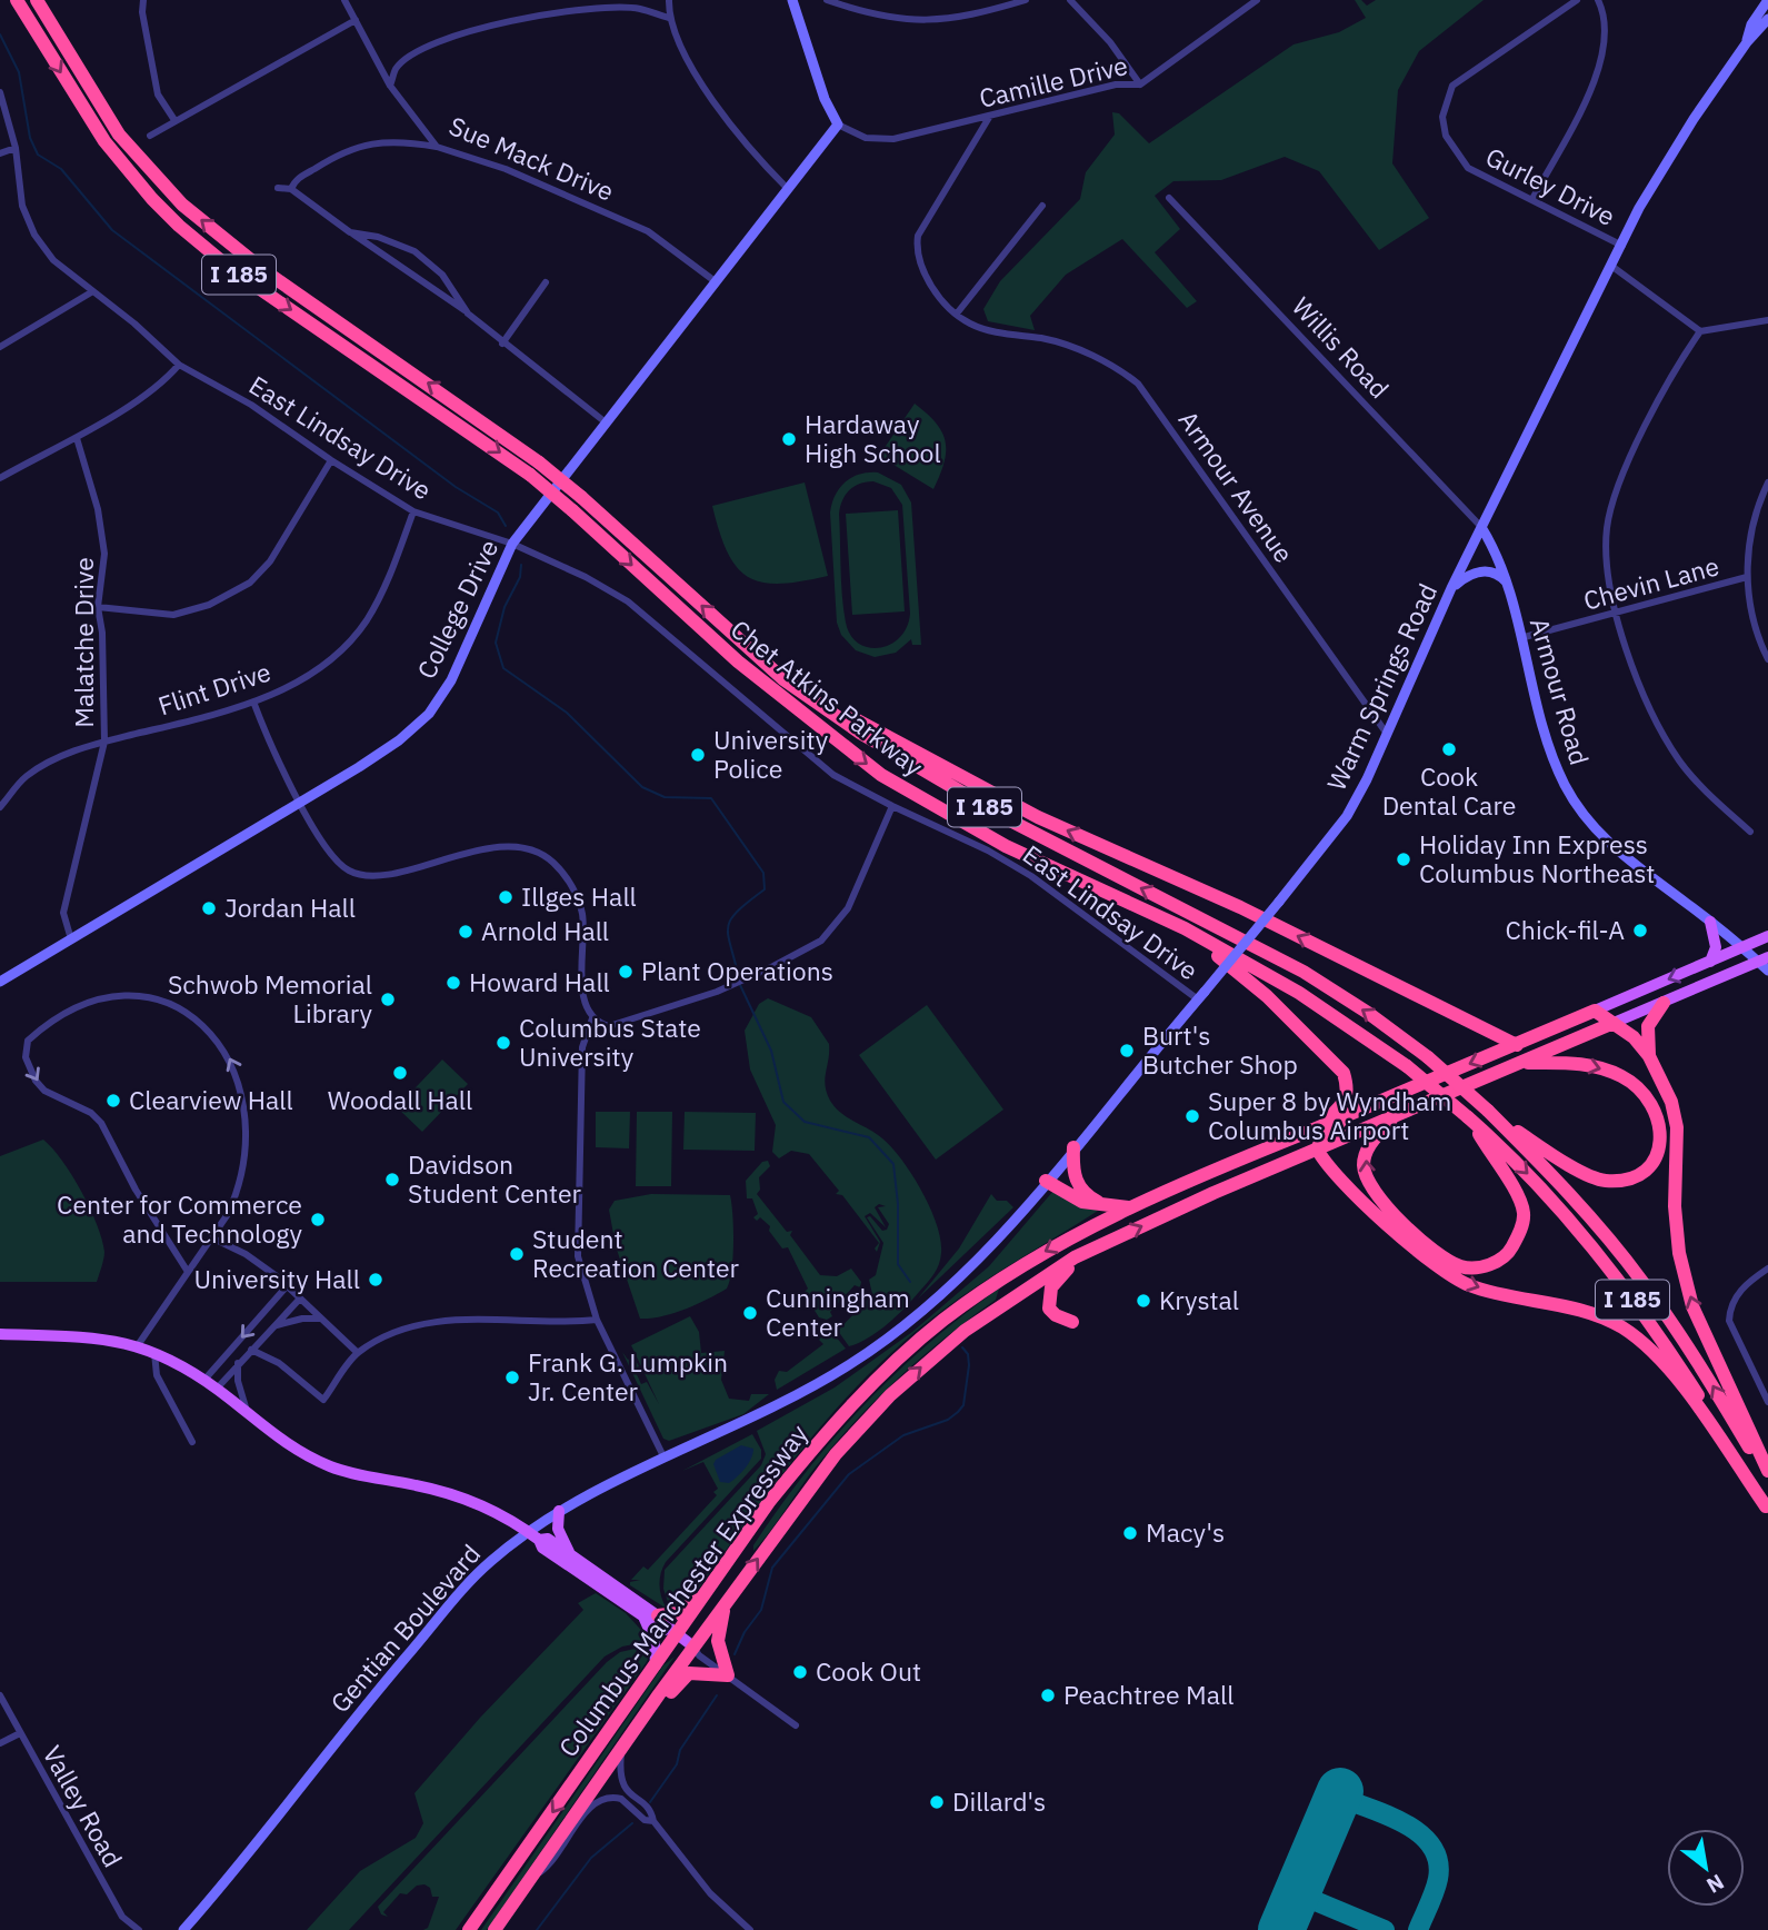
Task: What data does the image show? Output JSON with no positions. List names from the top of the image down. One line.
{"streets":{"highway":["I 185","Chet Atkins Parkway","Columbus-Manchester Expressway"],"main road":["College Drive","Warm Springs Road","Armour Road","Gentian Boulevard"],"street":["Camille Drive","Sue Mack Drive","Gurley Drive","Willis Road","East Lindsay Drive","Armour Avenue","Chevin Lane","Malatche Drive","Flint Drive","Valley Road"]},"crossings":[["Camille Drive","College Drive"],["Sue Mack Drive","College Drive"],["Gurley Drive","Warm Springs Road"],["Willis Road","Warm Springs Road"],["Willis Road","Armour Road"],["East Lindsay Drive","College Drive"],["East Lindsay Drive","Warm Springs Road"],["East Lindsay Drive","Flint Drive"],["Armour Avenue","Warm Springs Road"],["Chevin Lane","Armour Road"],["College Drive","Malatche Drive"],["Malatche Drive","Flint Drive"],["Warm Springs Road","Armour Road"],["Warm Springs Road","Gentian Boulevard"],["Armour Road","Columbus-Manchester Expressway"]],"places":["Hardaway High School","Cook Dental Care","University Police","Holiday Inn Express Columbus Northeast","Illges Hall","Jordan Hall","Chick-fil-A","Arnold Hall","Plant Operations","Howard Hall","Schwob Memorial Library","Columbus State University","Burt's Butcher Shop","Woodall Hall","Clearview Hall","Super 8 by Wyndham Columbus Airport","Davidson Student Center","Center for Commerce and Technology","Student Recreation Center","University Hall","Krystal","Cunningham Center","Frank G. Lumpkin Jr. Center","Macy's","Cook Out","Peachtree Mall","Dillard's"],"north":"bottom right"}
